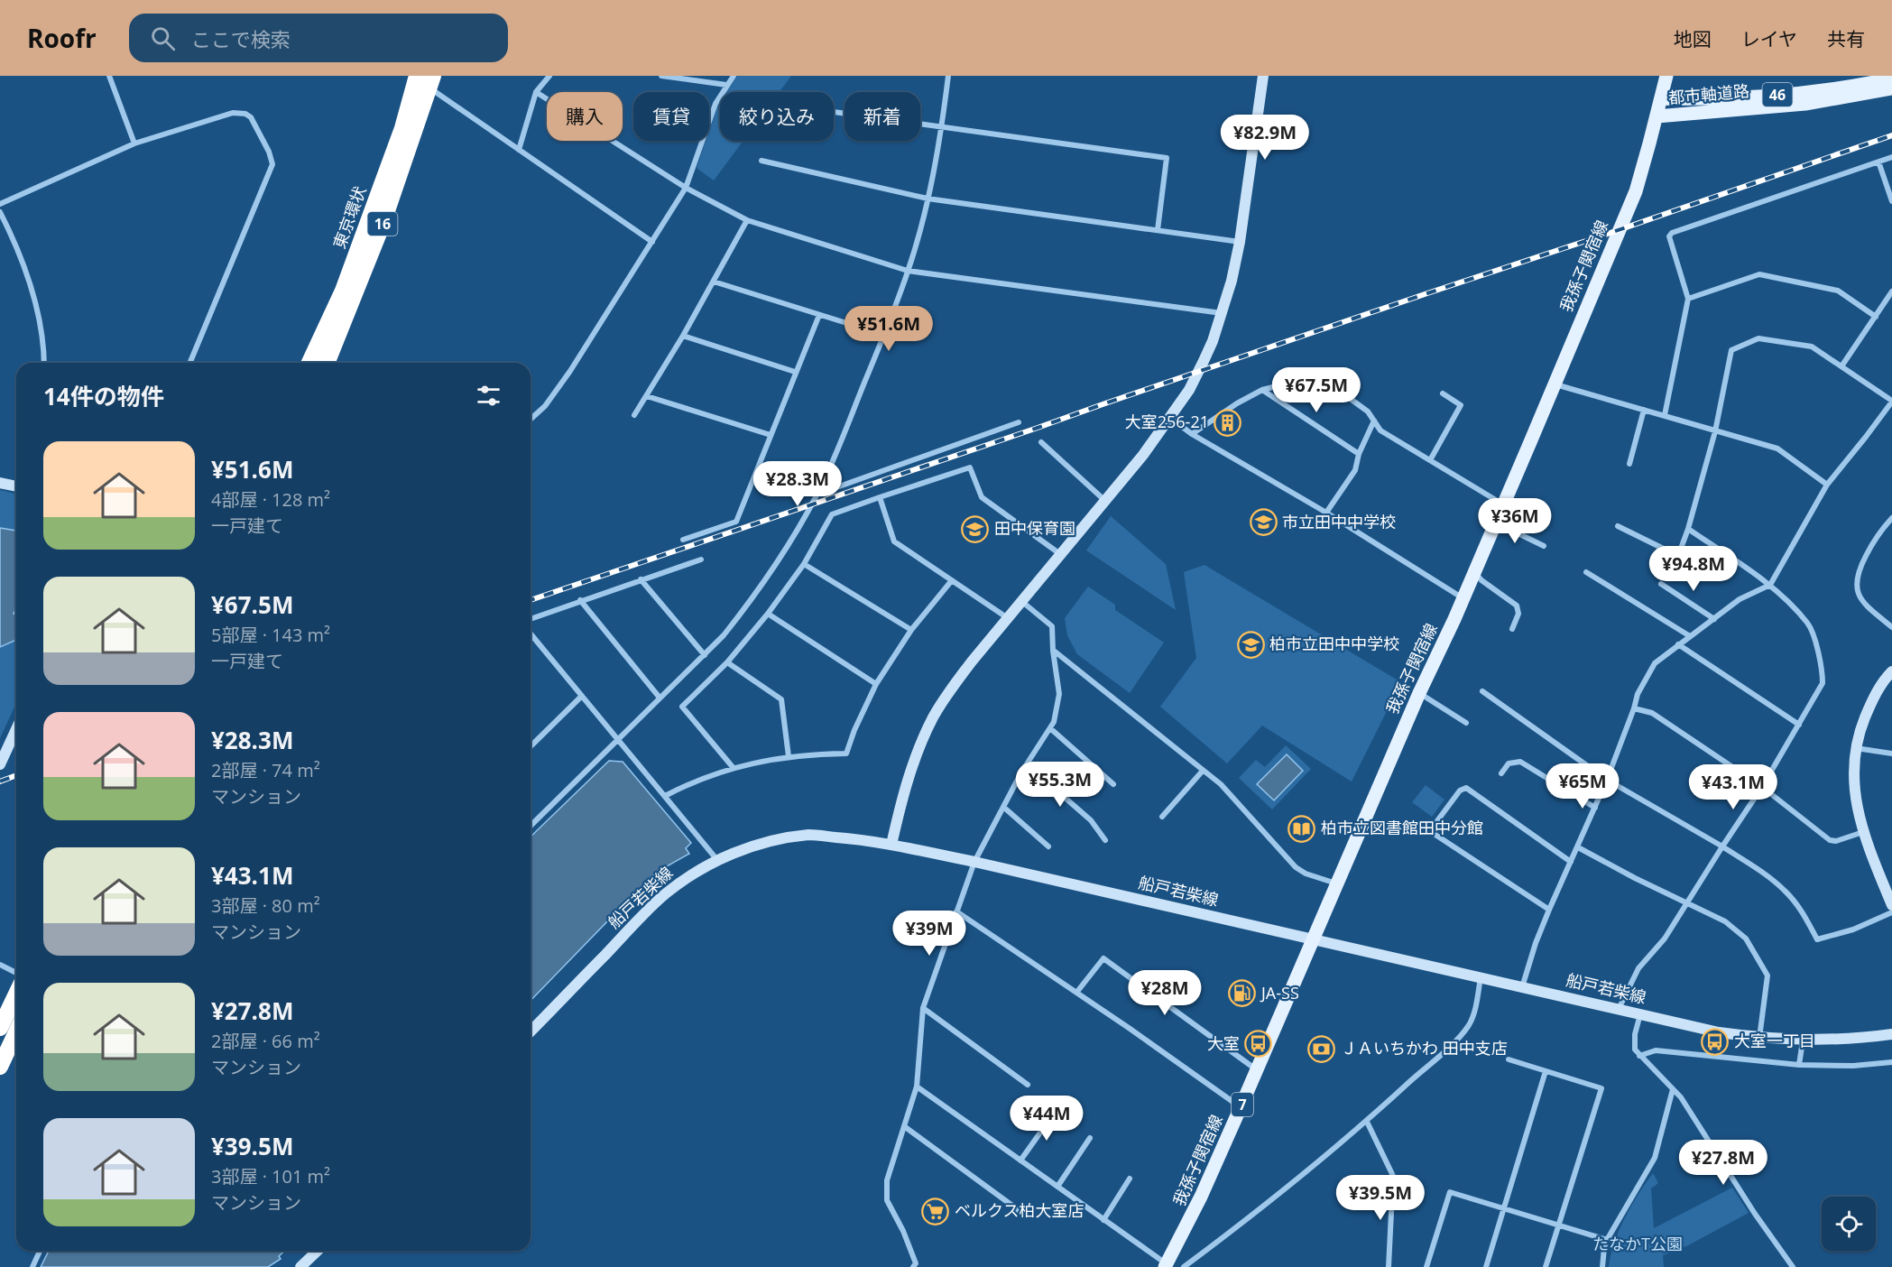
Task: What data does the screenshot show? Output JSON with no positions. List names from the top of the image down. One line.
{"streets":{"highway":["東京環状","16"],"main road":["都市軸道路","46","我孫子関宿線","7"],"street":["船戸若柴線"]},"crossings":[["都市軸道路","我孫子関宿線"],["我孫子関宿線","船戸若柴線"]],"parks":["たなかT公園"],"places":{"building":["大室256-21"],"school or university":["市立田中中学校","田中保育園","柏市立田中中学校"],"library":["柏市立図書館田中分館"],"fuel station":["JA-SS"],"bus stop":["大室一丁目","大室"],"bank":["ＪＡいちかわ 田中支店"],"supermarket":["ベルクス柏大室店"]},"page":{"header":"Roofr","search":"ここで検索","nav":["地図","レイヤ","共有"],"chip":["購入","賃貸","絞り込み","新着"],"price":["¥82.9M","¥51.6M","¥67.5M","¥28.3M","¥36M","¥94.8M","¥55.3M","¥65M","¥43.1M","¥39M","¥28M","¥44M","¥27.8M","¥39.5M"],"heading":"14件の物件","list":[{"name":"¥51.6M","note":"4部屋 · 128 m² · 一戸建て"},{"name":"¥67.5M","note":"5部屋 · 143 m² · 一戸建て"},{"name":"¥28.3M","note":"2部屋 · 74 m² · マンション"},{"name":"¥43.1M","note":"3部屋 · 80 m² · マンション"},{"name":"¥27.8M","note":"2部屋 · 66 m² · マンション"},{"name":"¥39.5M","note":"3部屋 · 101 m² · マンション"}]}}
